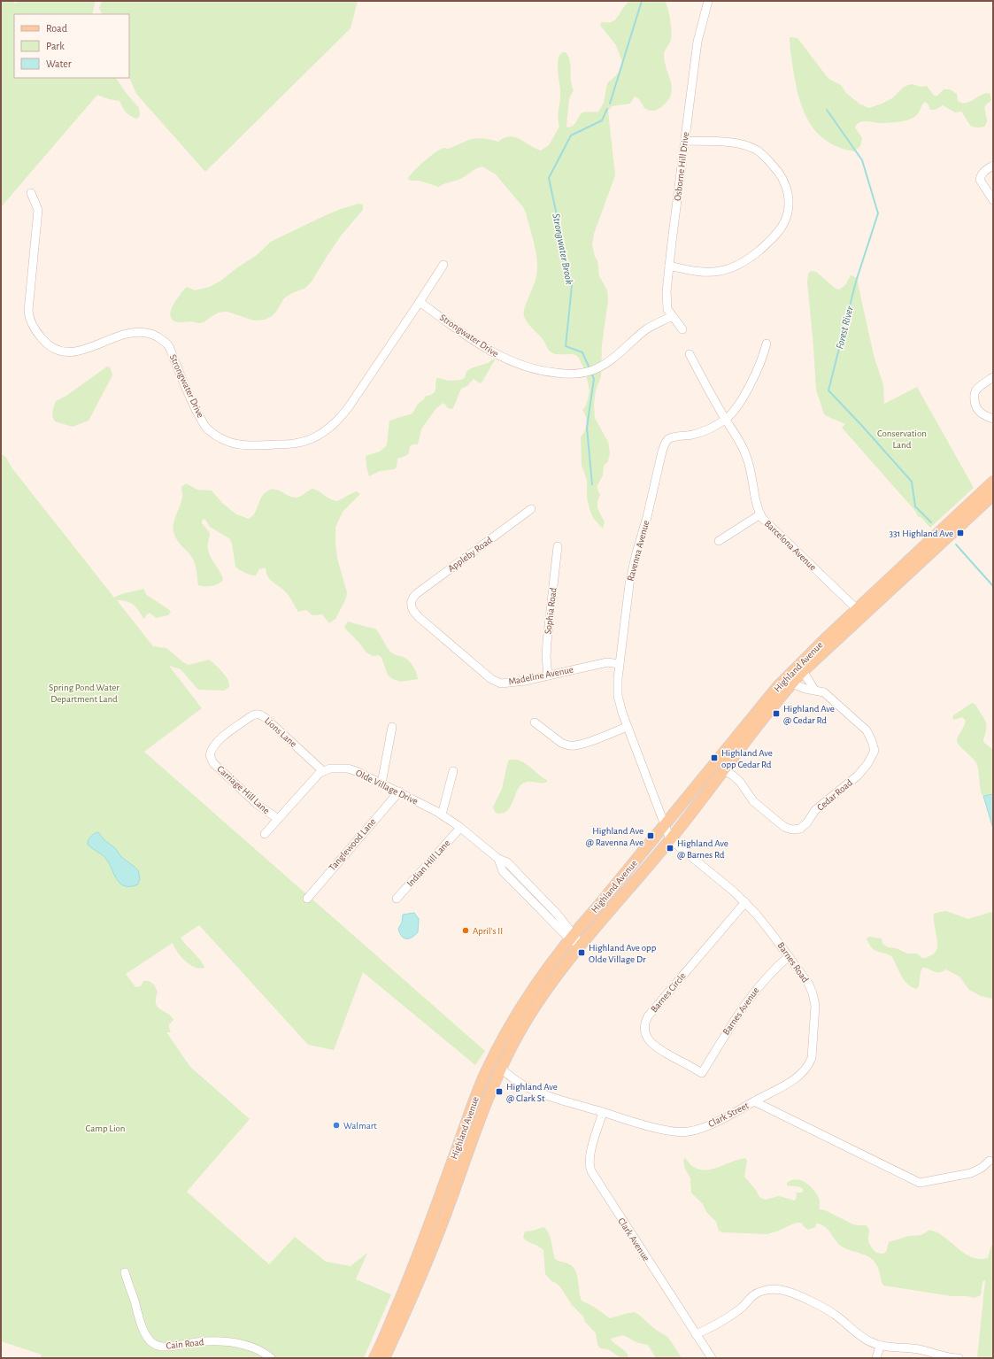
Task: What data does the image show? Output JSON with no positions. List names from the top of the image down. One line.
{"streets":{"main road":["Highland Avenue"],"street":["Osborne Hill Drive","Strongwater Drive","Barcelona Avenue","Ravenna Avenue","Appleby Road","Sophia Road","Madeline Avenue","Lions Lane","Olde Village Drive","Carriage Hill Lane","Cedar Road","Tanglewood Lane","Indian Hill Lane","Barnes Road","Barnes Circle","Barnes Avenue","Clark Street","Clark Avenue","Cain Road"]},"crossings":[["Osborne Hill Drive","Strongwater Drive"],["Barcelona Avenue","Ravenna Avenue"],["Barcelona Avenue","Highland Avenue"],["Ravenna Avenue","Highland Avenue"],["Ravenna Avenue","Madeline Avenue"],["Ravenna Avenue","Barnes Road"],["Appleby Road","Madeline Avenue"],["Sophia Road","Madeline Avenue"],["Highland Avenue","Olde Village Drive"],["Highland Avenue","Cedar Road"],["Highland Avenue","Barnes Road"],["Highland Avenue","Clark Street"],["Lions Lane","Olde Village Drive"],["Lions Lane","Carriage Hill Lane"],["Olde Village Drive","Tanglewood Lane"],["Olde Village Drive","Indian Hill Lane"],["Barnes Road","Barnes Circle"],["Barnes Road","Barnes Avenue"],["Barnes Road","Clark Street"],["Barnes Circle","Barnes Avenue"],["Clark Street","Clark Avenue"]],"water":["Strongwater Brook","Forest River"],"parks":["Conservation Land","Spring Pond Water Department Land","Camp Lion"],"places":{"transit":["331 Highland Ave","Highland Ave @ Cedar Rd","Highland Ave opp Cedar Rd","Highland Ave @ Ravenna Ave","Highland Ave @ Barnes Rd","Highland Ave opp Olde Village Dr","Highland Ave @ Clark St"],"other":["April's II","Walmart"]},"legend":["Road","Park","Water"]}
